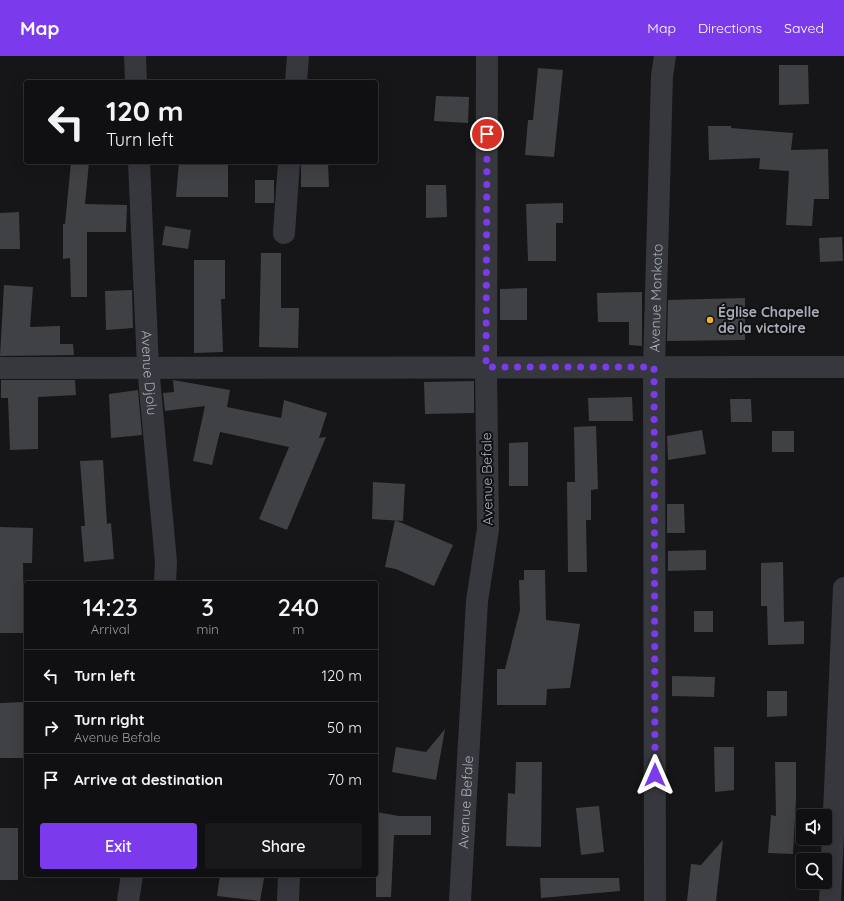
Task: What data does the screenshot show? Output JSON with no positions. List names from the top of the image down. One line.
{"streets":{"street":["Avenue Monkoto","Avenue Djolu","Avenue Befale"]},"places":["Église Chapelle de la victoire"],"page":{"header":"Map","nav":["Map","Directions","Saved"],"turn":["120 m","Turn left"],"eta":["14:23","Arrival","3","min","240","m"],"list":[{"name":"Turn left","value":"120 m"},{"name":"Turn right","note":"Avenue Befale","value":"50 m"},{"name":"Arrive at destination","value":"70 m"}],"buttons":["Exit","Share"]}}
